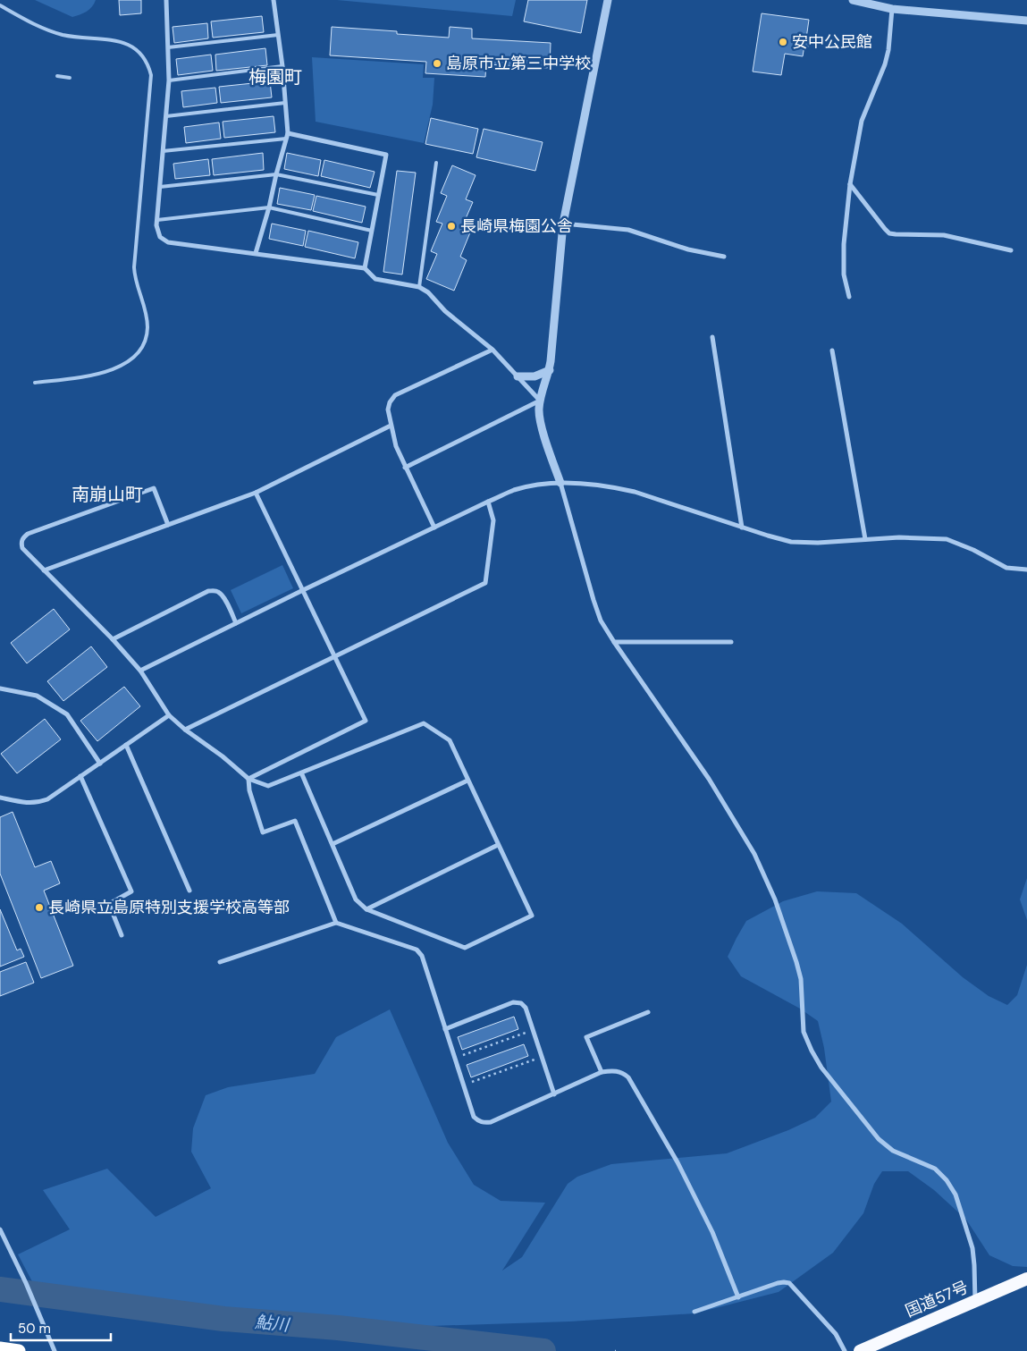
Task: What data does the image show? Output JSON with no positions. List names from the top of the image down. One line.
{"streets":{"highway":["国道57号"]},"districts":["梅園町","南崩山町"],"water":["鮎川"],"places":["安中公民館","島原市立第三中学校","長崎県梅園公舎","長崎県立島原特別支援学校高等部"],"scale_bar":"50 m"}
